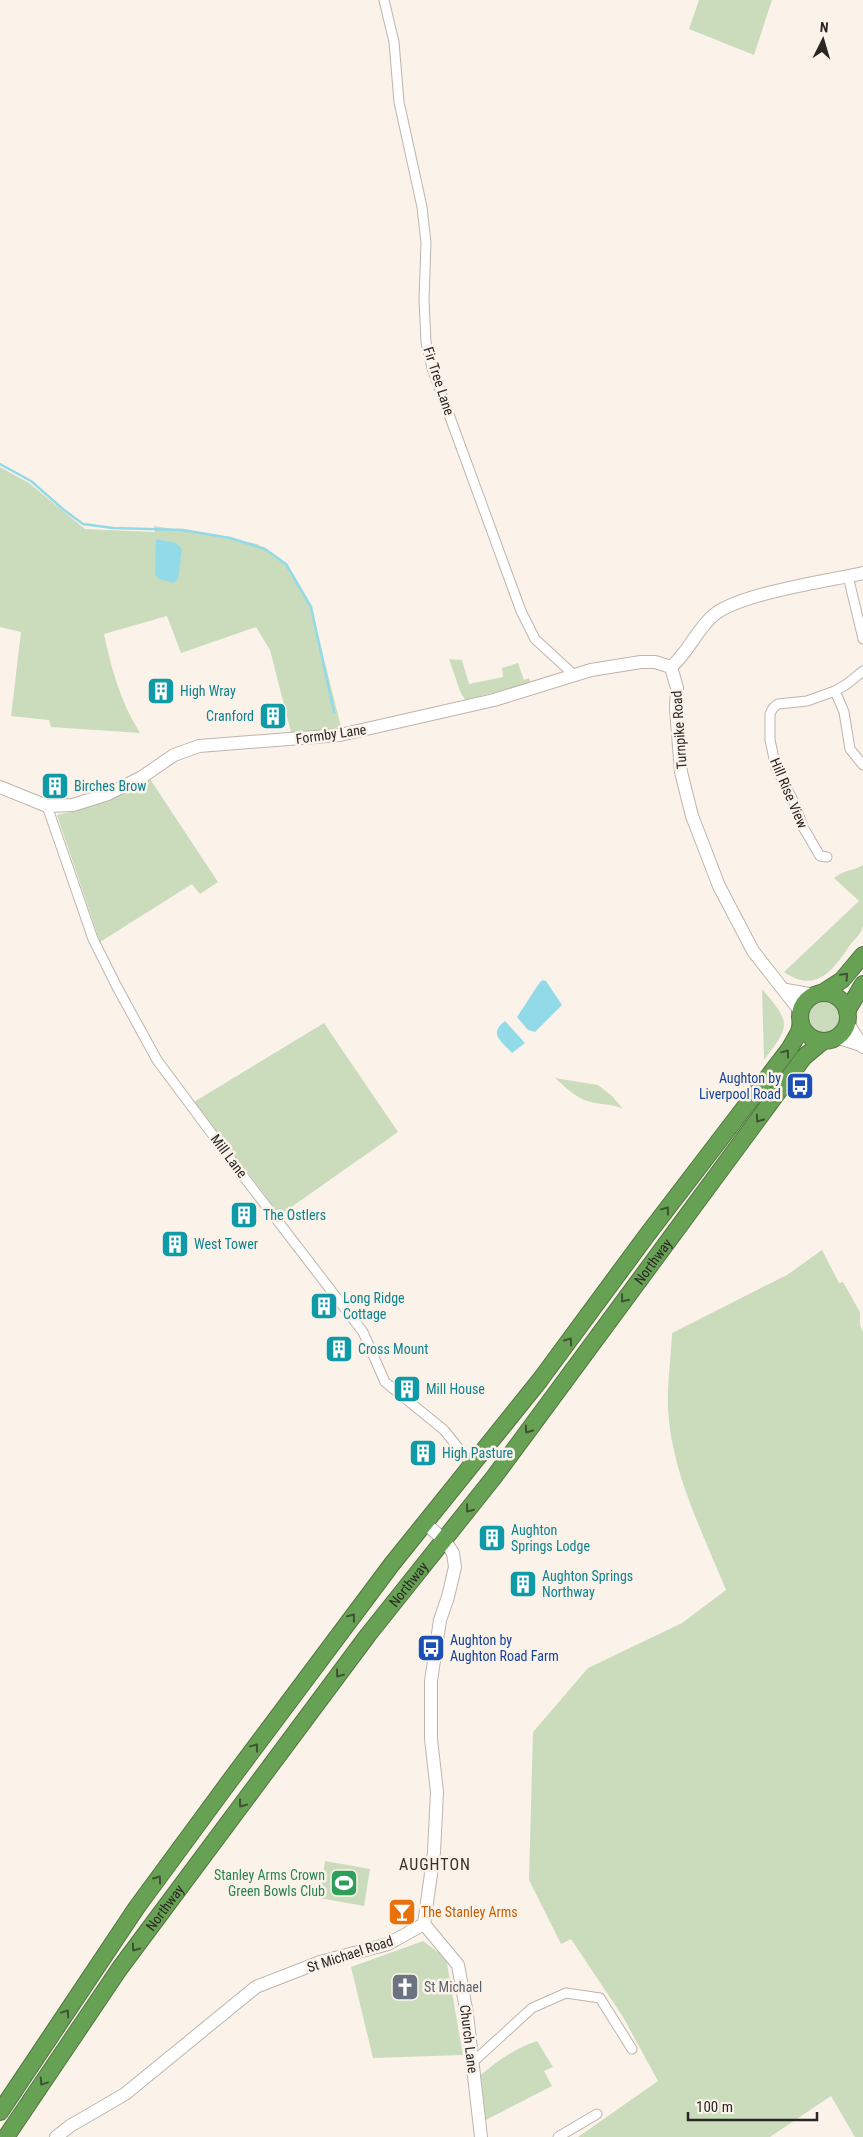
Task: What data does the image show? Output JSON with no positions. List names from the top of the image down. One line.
{"streets":{"highway":["Northway"],"street":["Fir Tree Lane","Turnpike Road","Formby Lane","Hill Rise View","Mill Lane","St Michael Road","Church Lane"]},"crossings":[["Fir Tree Lane","Formby Lane"],["Turnpike Road","Formby Lane"],["Turnpike Road","Northway"],["Formby Lane","Mill Lane"],["Mill Lane","Northway"],["St Michael Road","Church Lane"]],"districts":["AUGHTON"],"places":{"building":["High Wray","Cranford","Birches Brow","The Ostlers","West Tower","Long Ridge Cottage","Cross Mount","Mill House","High Pasture","Aughton Springs Lodge","Aughton Springs Northway"],"bus stop":["Aughton by Liverpool Road","Aughton by Aughton Road Farm"],"sports":["Stanley Arms Crown Green Bowls Club"],"bar":["The Stanley Arms"],"church":["St Michael"]},"scale_bar":"100 m","north":"top"}
